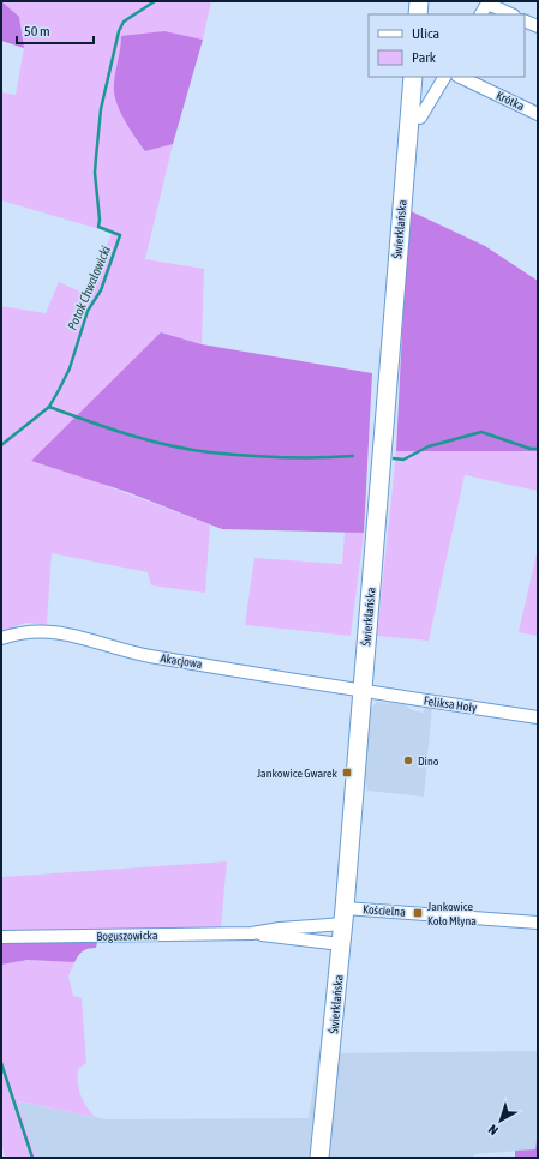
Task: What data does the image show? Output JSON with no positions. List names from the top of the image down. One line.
{"streets":{"main road":["Świerklańska"],"street":["Krótka","Akacjowa","Feliksa Hoły","Kościelna","Boguszowicka"]},"crossings":[["Świerklańska","Akacjowa"],["Świerklańska","Feliksa Hoły"],["Świerklańska","Kościelna"],["Świerklańska","Boguszowicka"],["Akacjowa","Feliksa Hoły"],["Kościelna","Boguszowicka"]],"water":["Potok Chwałowicki"],"places":{"other":["Dino"],"transit":["Jankowice Gwarek","Jankowice Koło Młyna"]},"legend":["Ulica","Park"],"scale_bar":"50 m","north":"bottom left"}
